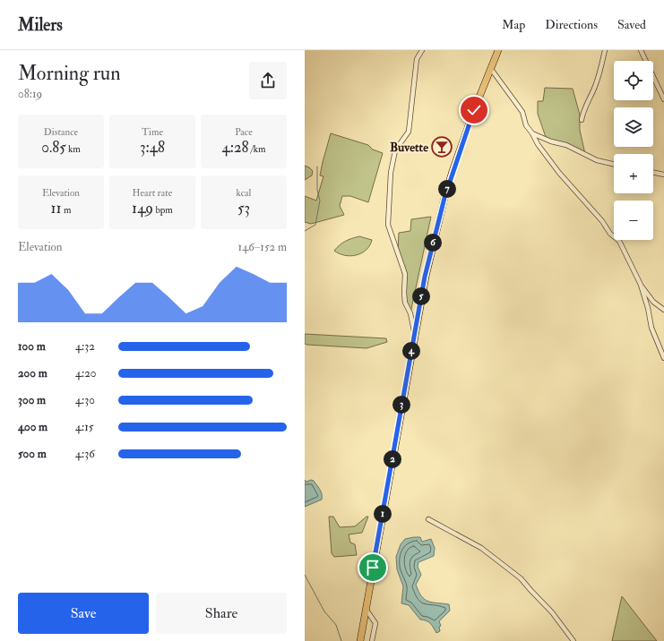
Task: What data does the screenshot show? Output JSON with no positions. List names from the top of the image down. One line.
{"places":{"bar":["Buvette"]},"page":{"header":"Milers","nav":["Map","Directions","Saved"],"heading":["Morning run","08:19"],"map_buttons":["+","−"],"stats":[["Distance","0.85 km"],["Time","3:48"],["Pace","4:28 /km"],["Elevation","11 m"],["Heart rate","149 bpm"],["kcal","53"]],"pins":["7","6","5","4","3","2","1"],"chart":["Elevation","146–152 m"],"list":[{"name":"100 m","note":"4:32"},{"name":"200 m","note":"4:20"},{"name":"300 m","note":"4:30"},{"name":"400 m","note":"4:15"},{"name":"500 m","note":"4:36"}],"buttons":["Save","Share"]}}
